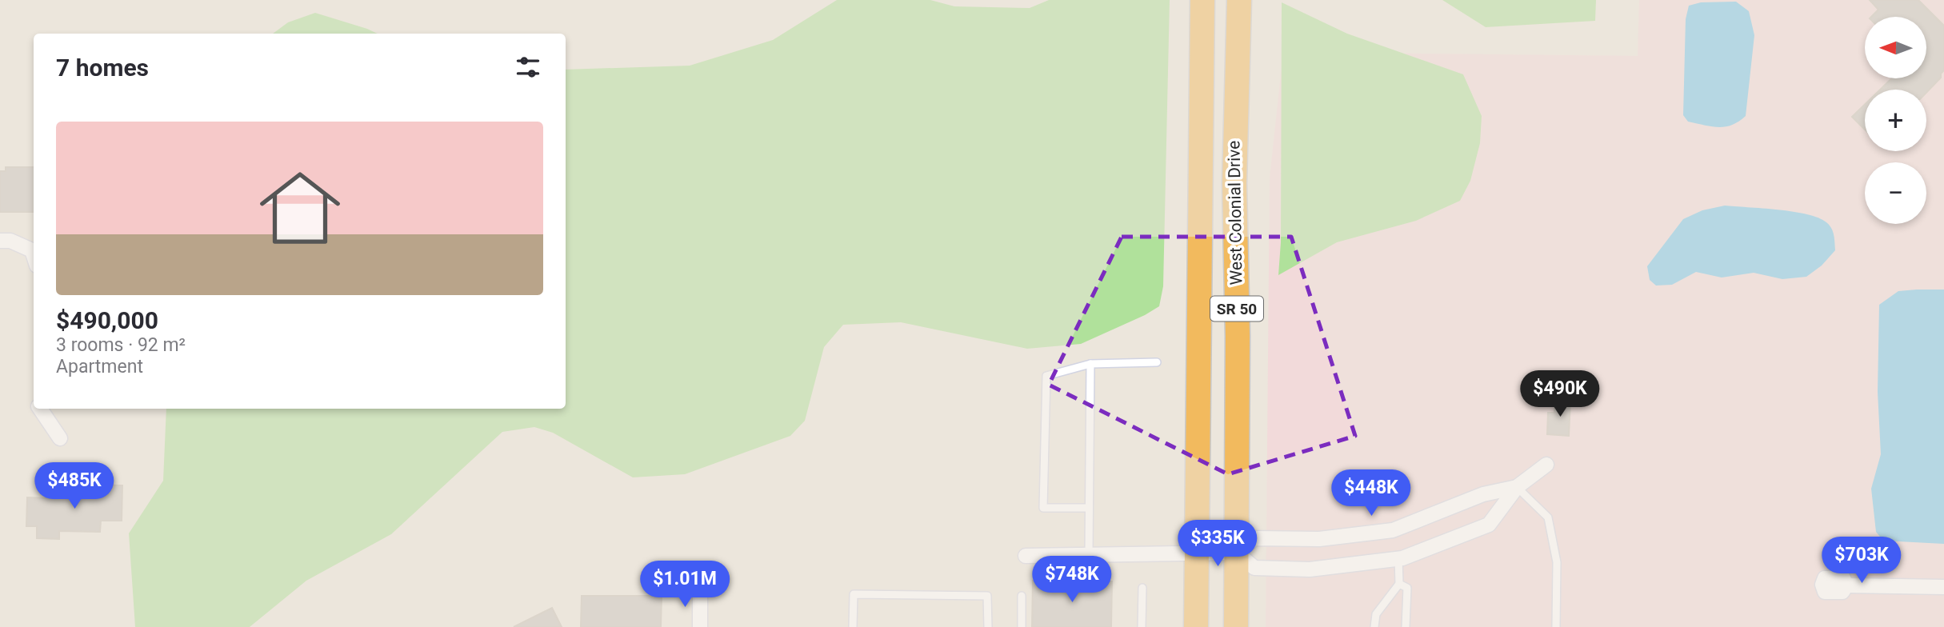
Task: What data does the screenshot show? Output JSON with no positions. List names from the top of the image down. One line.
{"streets":{"highway":["West Colonial Drive","SR 50"]},"north":"left","page":{"map_buttons":["+","−"],"heading":"7 homes","list":[{"name":"$490,000","note":"3 rooms · 92 m² · Apartment"}],"price":["$490K","$485K","$448K","$335K","$703K","$748K","$1.01M"]}}
